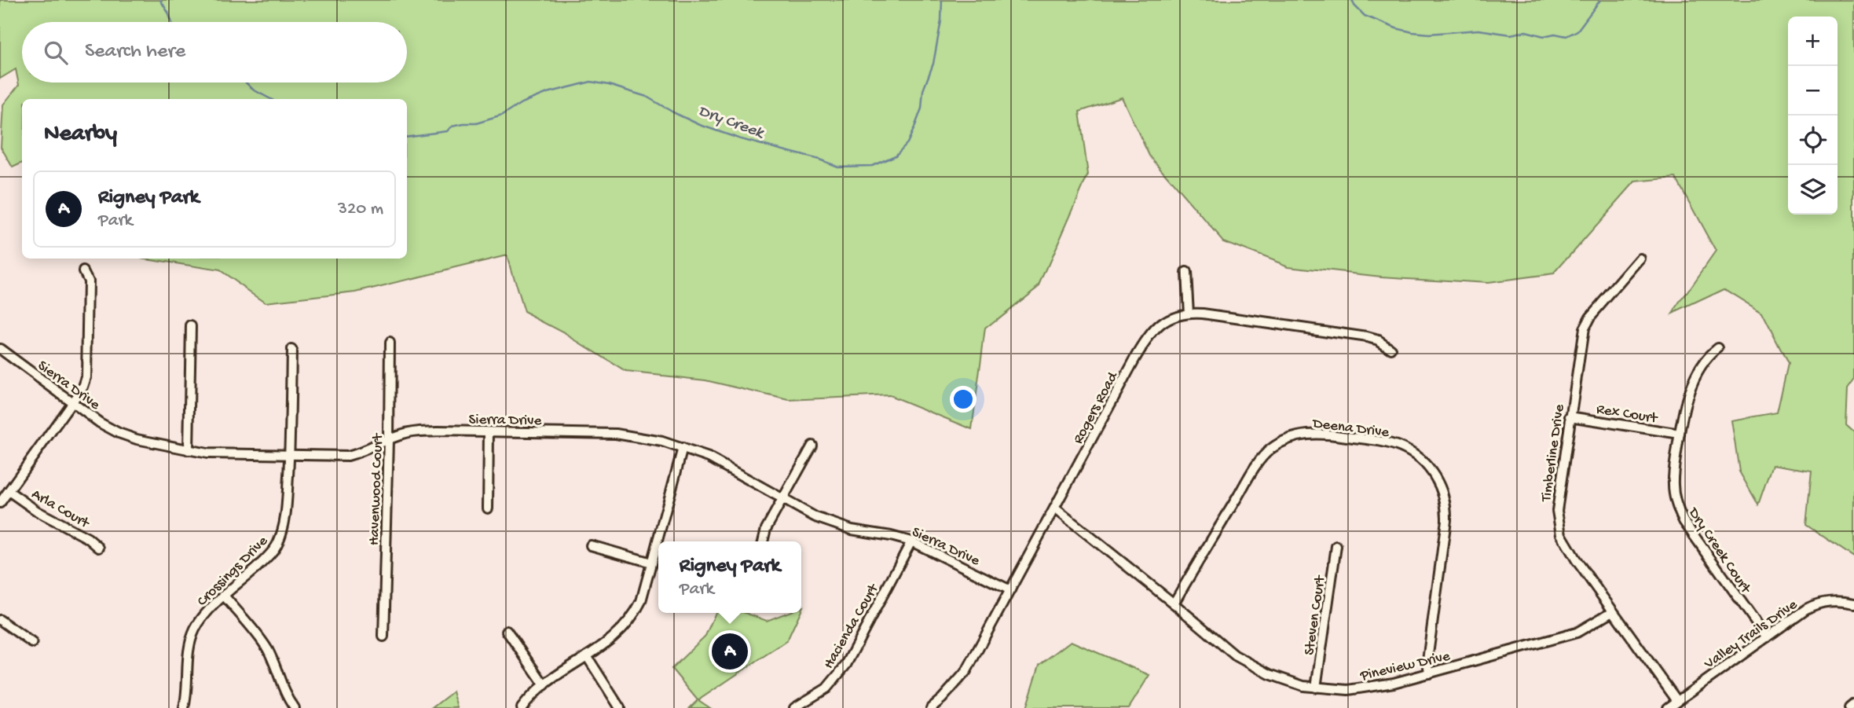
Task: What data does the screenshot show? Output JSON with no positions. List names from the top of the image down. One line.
{"streets":{"street":["Sierra Drive","Rogers Road","Rex Court","Deena Drive","Timberline Drive","Havenwood Court","Arla Court","Dry Creek Court","Crossings Drive","Steven Court","Hacienda Court","Valley Trails Drive","Pineview Drive"]},"crossings":[["Sierra Drive","Rogers Road"],["Sierra Drive","Havenwood Court"],["Sierra Drive","Crossings Drive"],["Sierra Drive","Hacienda Court"],["Rogers Road","Pineview Drive"],["Rex Court","Timberline Drive"],["Rex Court","Dry Creek Court"],["Deena Drive","Pineview Drive"],["Timberline Drive","Valley Trails Drive"],["Timberline Drive","Pineview Drive"],["Dry Creek Court","Valley Trails Drive"],["Steven Court","Pineview Drive"]],"water":["Dry Creek"],"page":{"map_buttons":["+","−"],"search":"Search here","heading":"Nearby","list":[{"mark":"A","name":"Rigney Park","note":"Park","value":"320 m"}],"popup":["Rigney Park","Park"],"pins":"A"}}
